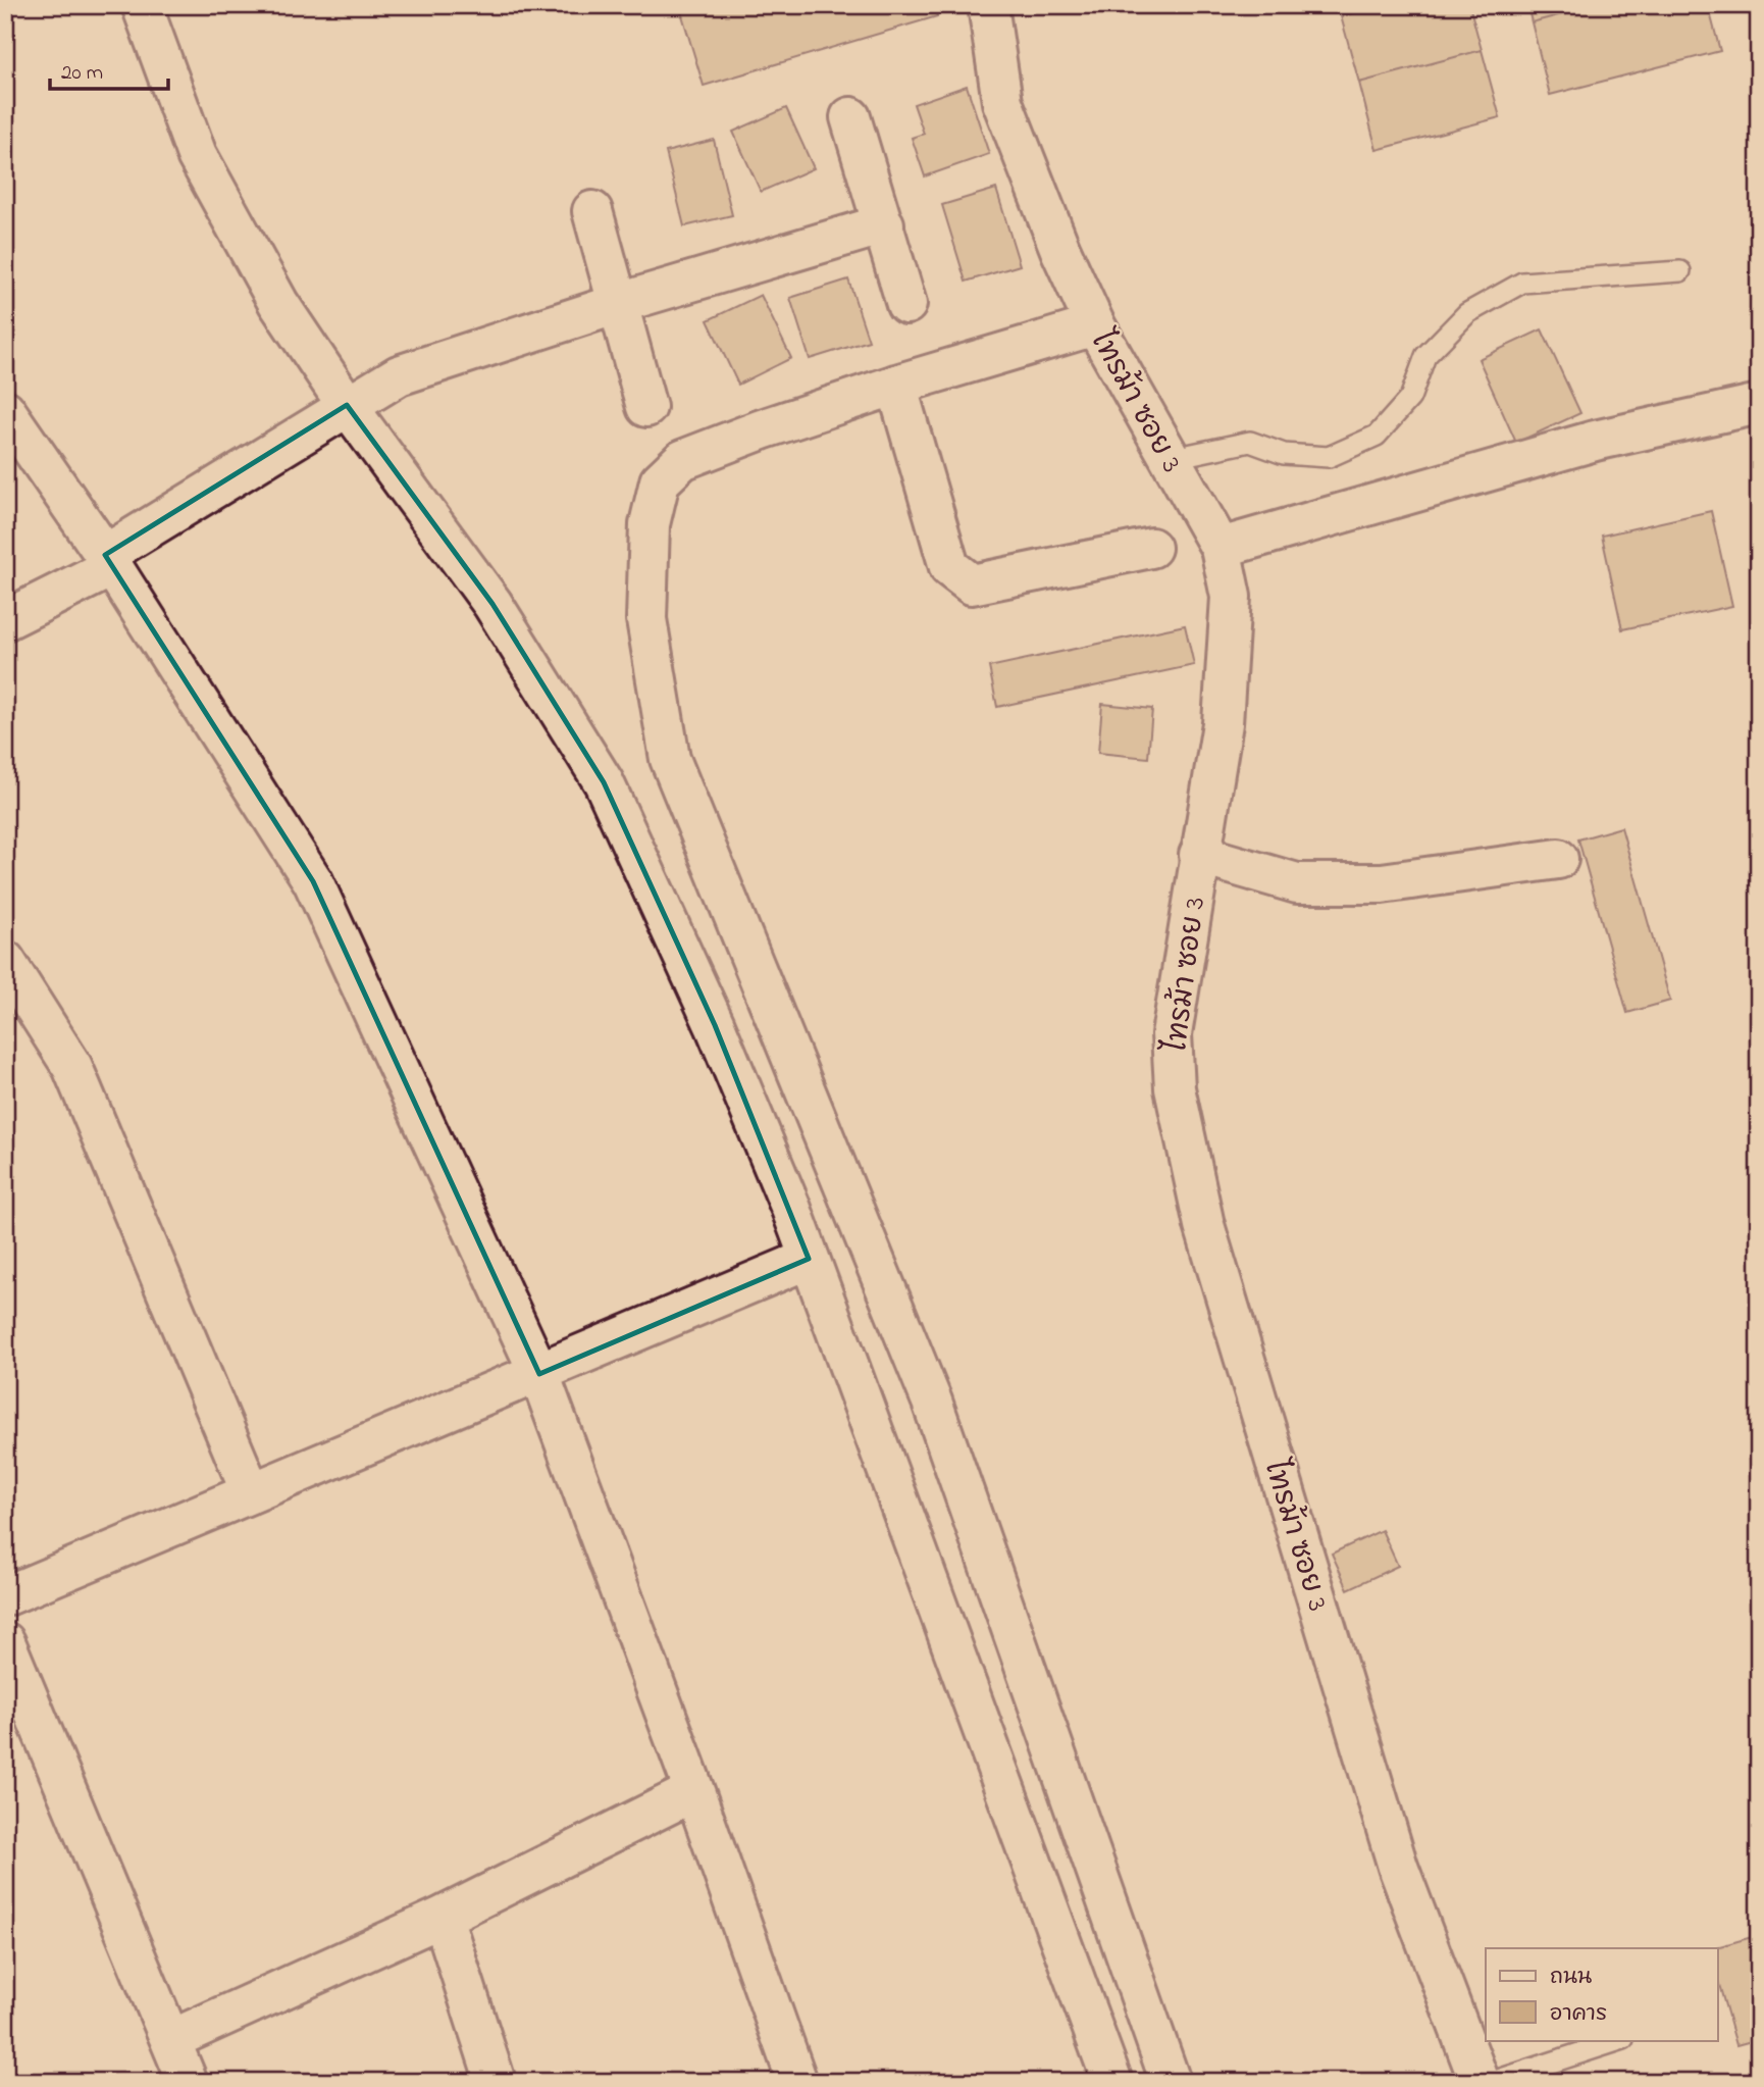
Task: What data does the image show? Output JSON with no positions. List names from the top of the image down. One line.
{"streets":{"street":["ไทรม้า ซอย 3"]},"legend":["ถนน","อาคาร"],"scale_bar":"20 m"}
